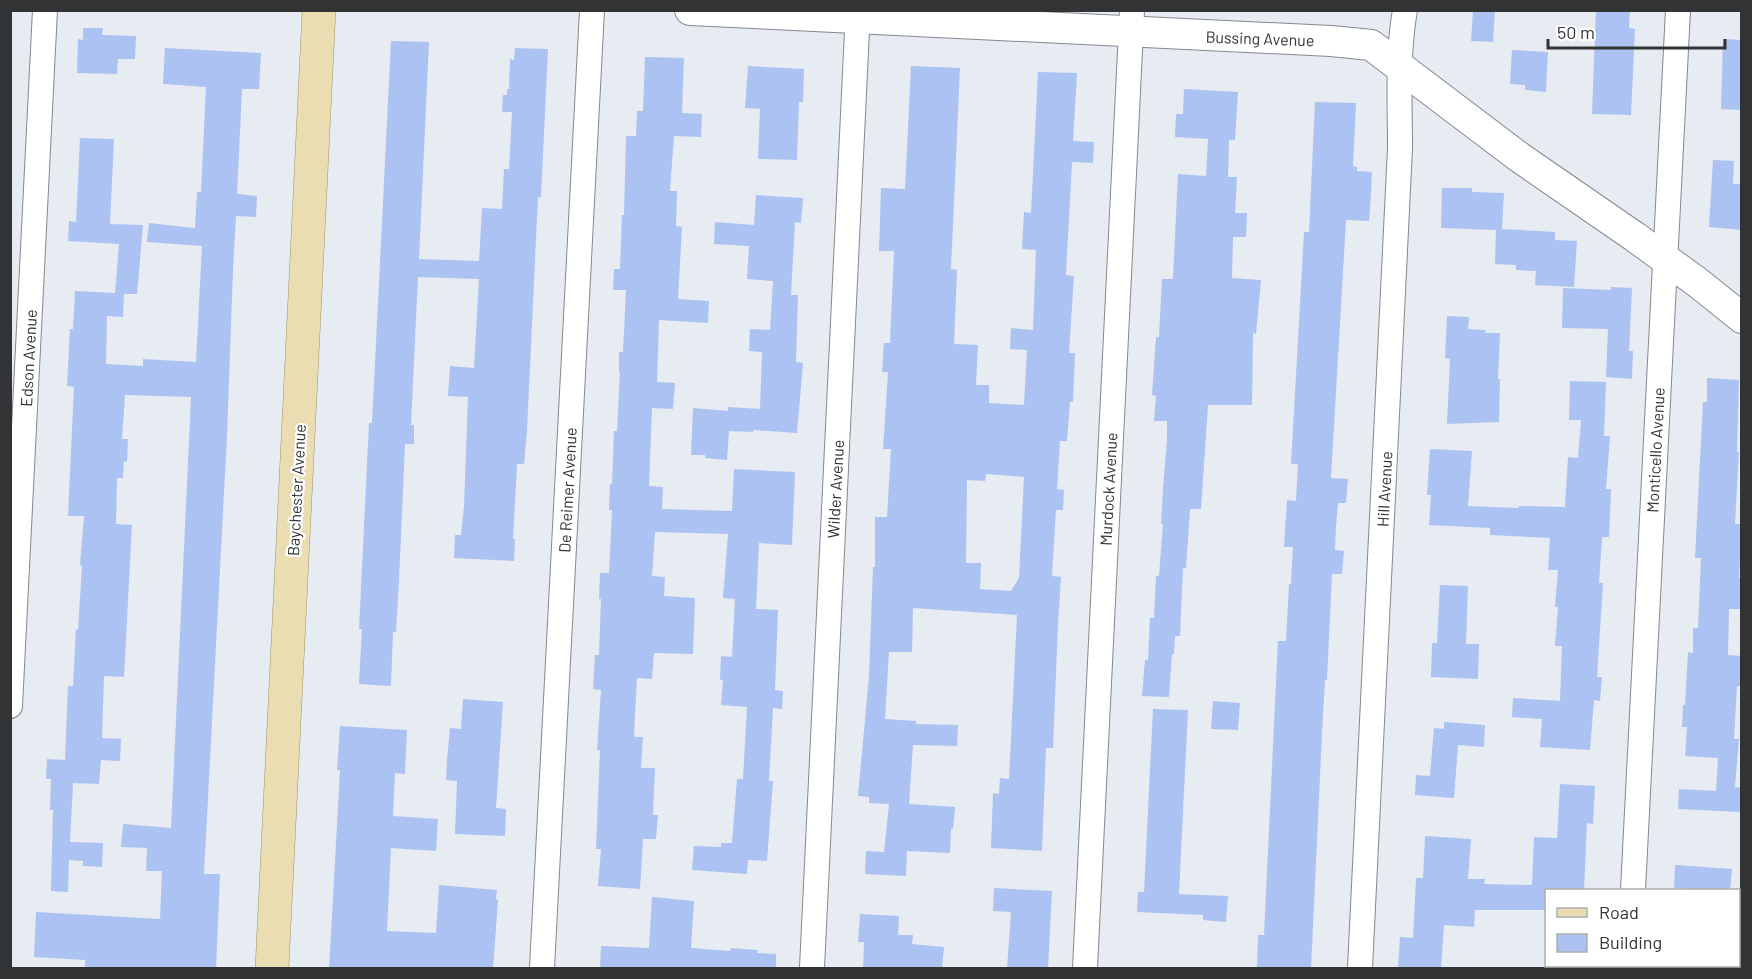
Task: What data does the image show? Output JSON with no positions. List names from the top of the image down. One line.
{"streets":{"main road":["Baychester Avenue"],"street":["Bussing Avenue","Edson Avenue","Monticello Avenue","Wilder Avenue","Murdock Avenue","Hill Avenue","De Reimer Avenue"]},"crossings":[["Bussing Avenue","Monticello Avenue"],["Bussing Avenue","Wilder Avenue"],["Bussing Avenue","Murdock Avenue"],["Bussing Avenue","Hill Avenue"]],"legend":["Road","Building"],"scale_bar":"50 m"}
